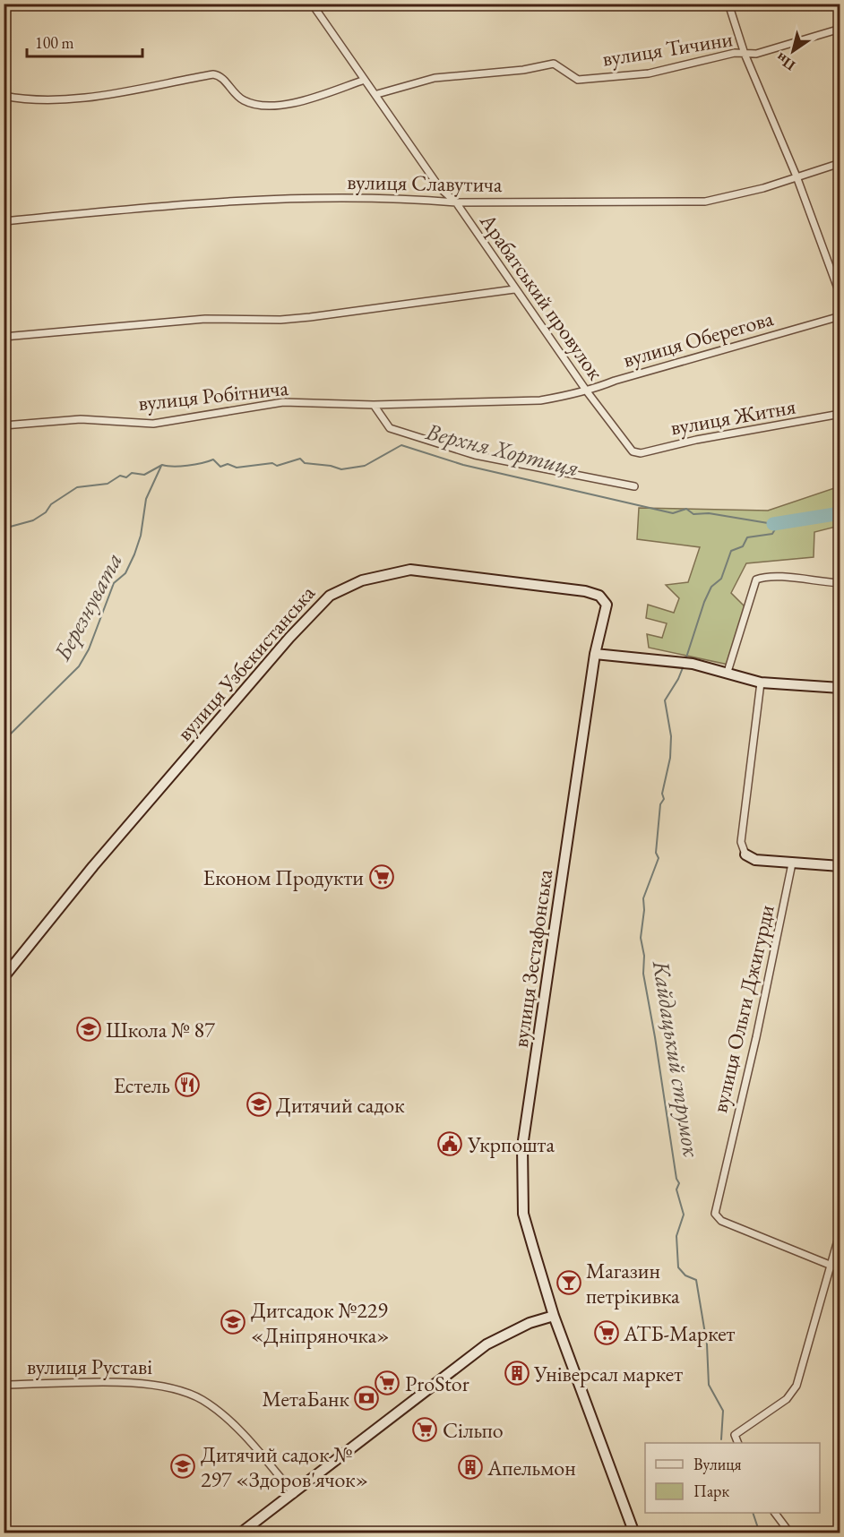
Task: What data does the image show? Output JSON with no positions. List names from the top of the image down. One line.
{"streets":{"street":["вулиця Тичини","вулиця Славутича","Арабатський провулок","вулиця Оберегова","вулиця Робітнича","вулиця Житня","вулиця Узбекистанська","вулиця Зестафонська","вулиця Ольги Джигурди","вулиця Руставі"]},"crossings":[["вулиця Тичини","Арабатський провулок"],["вулиця Славутича","Арабатський провулок"],["Арабатський провулок","вулиця Оберегова"],["Арабатський провулок","вулиця Житня"],["вулиця Оберегова","вулиця Робітнича"],["вулиця Узбекистанська","вулиця Зестафонська"]],"water":["Верхня Хортиця","Березнувата","Кайдацький струмок"],"places":{"supermarket":["Економ Продукти","АТБ-Маркет","ProStor","Сільпо"],"school or university":["Школа № 87","Дитячий садок","Дитсадок №229 «Дніпряночка»","Дитячий садок № 297 «Здоров'ячок»"],"restaurant":["Естель"],"public building":["Укрпошта"],"bar":["Магазин петрікивка"],"building":["Універсал маркет","Апельмон"],"bank":["МетаБанк"]},"legend":["Вулиця","Парк"],"scale_bar":"100 m","north":"bottom left"}
